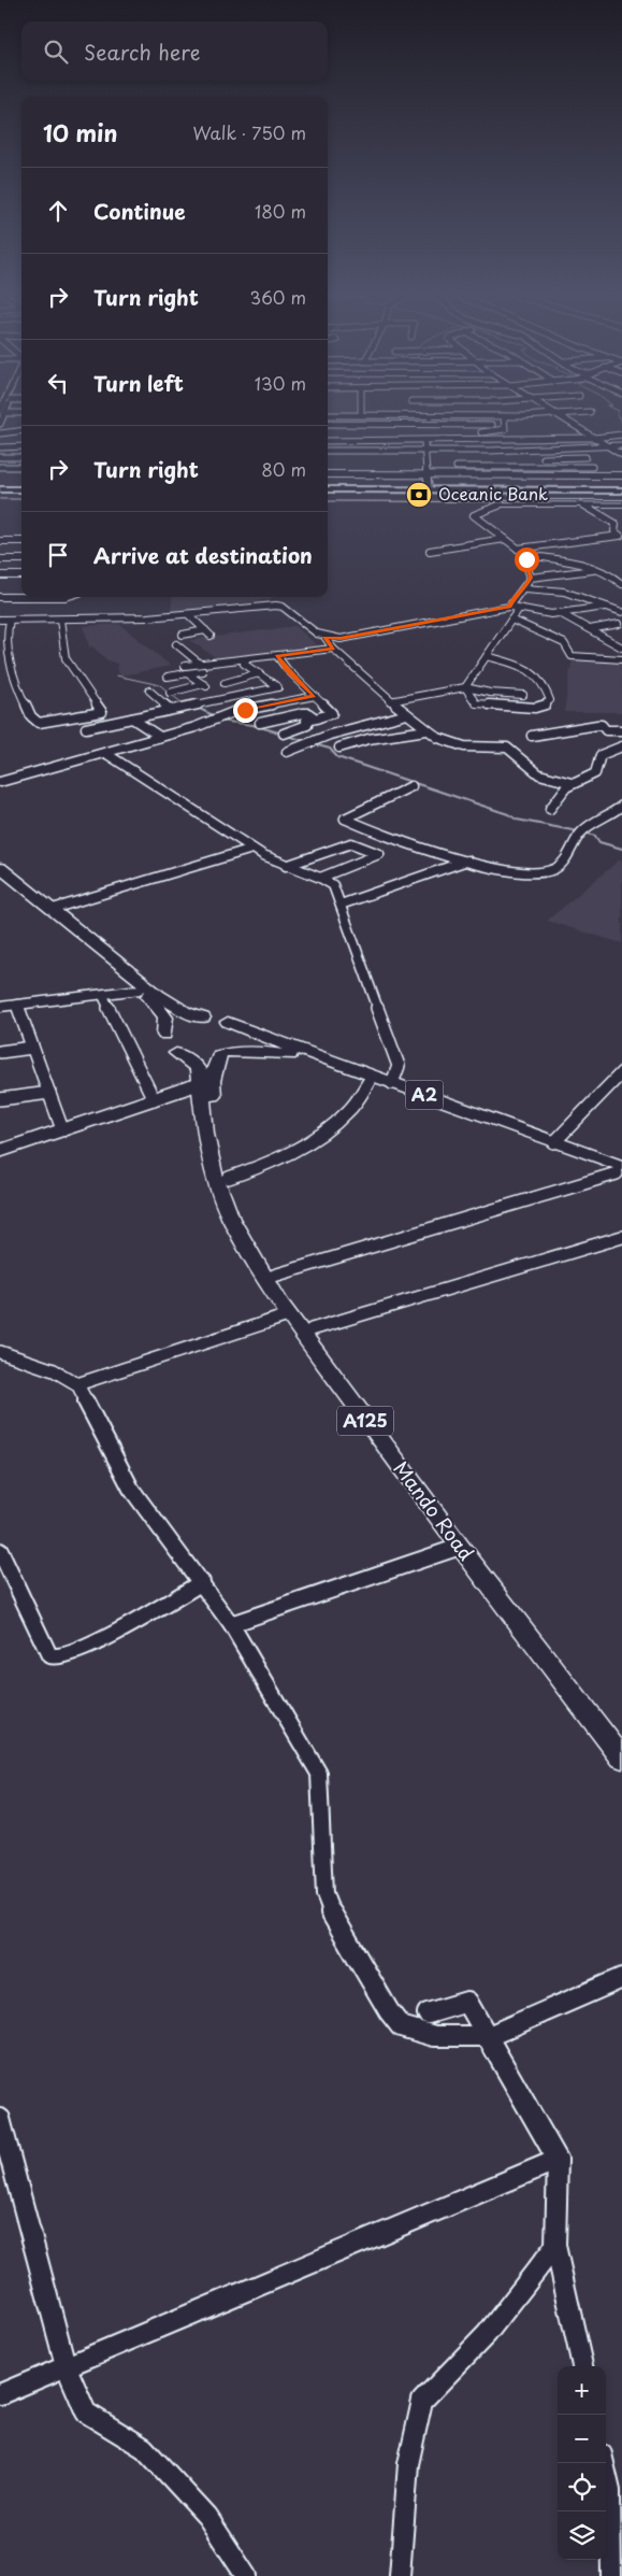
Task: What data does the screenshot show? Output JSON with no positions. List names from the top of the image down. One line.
{"streets":{"highway":["A2","A125","Mando Road"]},"crossings":[["A2","Mando Road"]],"places":{"bank":["Oceanic Bank"]},"page":{"search":"Search here","heading":["10 min","Walk · 750 m"],"list":[["Continue","180 m"],["Turn right","360 m"],["Turn left","130 m"],["Turn right","80 m"],"Arrive at destination"],"map_buttons":["+","−"]}}
